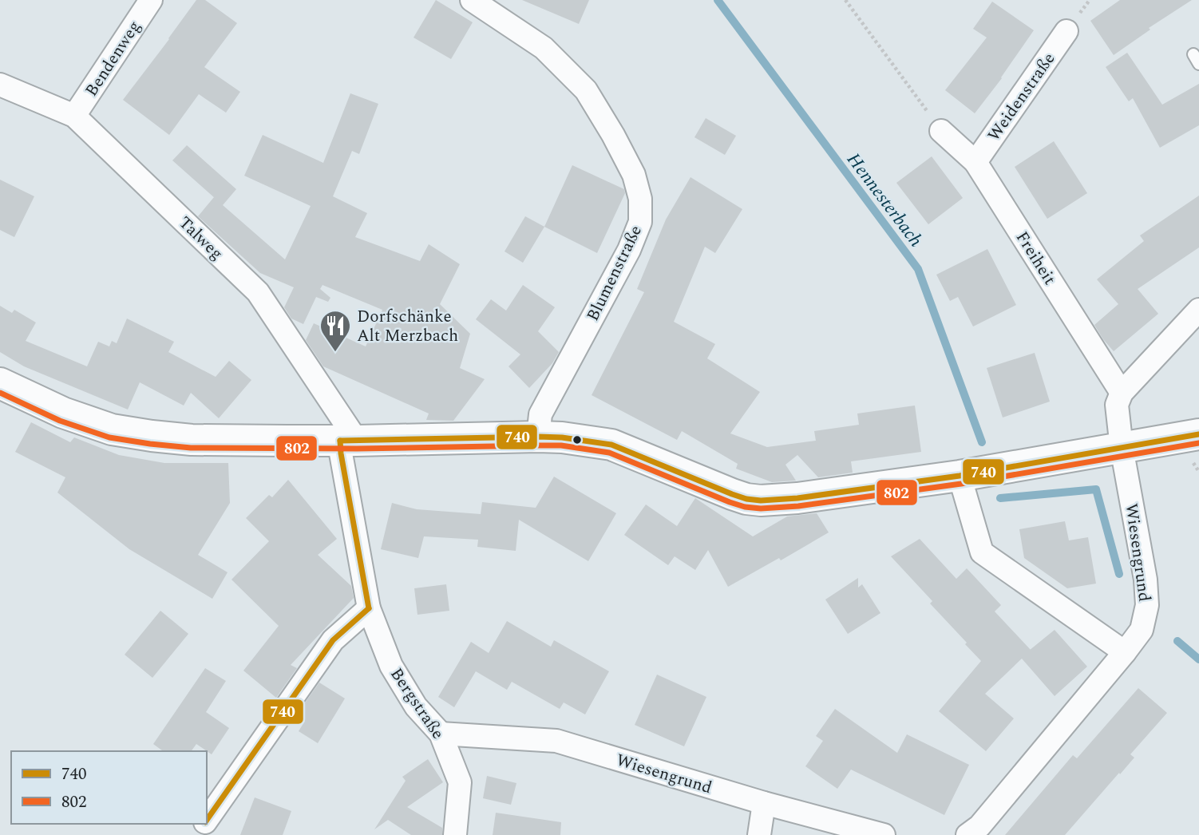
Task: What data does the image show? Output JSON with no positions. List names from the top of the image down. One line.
{"streets":{"street":["Bendenweg","Weidenstraße","Talweg","Freiheit","Blumenstraße","Wiesengrund","Bergstraße"]},"crossings":[["Bendenweg","Talweg"],["Weidenstraße","Freiheit"],["Talweg","Bergstraße"],["Wiesengrund","Bergstraße"]],"water":["Hennesterbach"],"places":{"restaurant":["Dorfschänke Alt Merzbach"]},"lines":["transit line 802","transit line 740"],"legend":["740","802"]}
